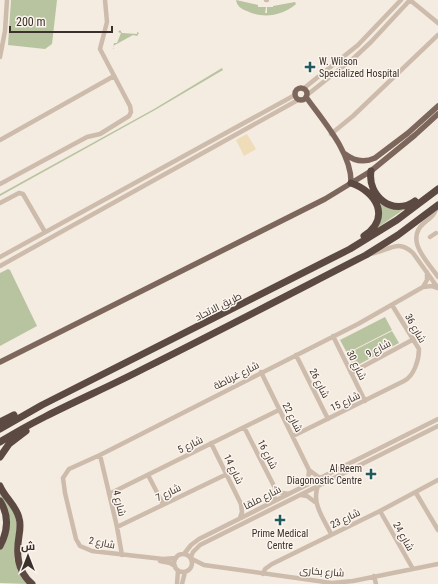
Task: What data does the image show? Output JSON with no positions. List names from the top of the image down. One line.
{"streets":{"highway":["طريق الاتحاد"],"street":["شارع 36","شارع 9","شارع 30","شارع غرناطة","شارع 26","شارع 15","شارع 22","شارع 5","شارع 16","شارع 14","شارع 7","شارع ملقا","شارع 4","شارع 23","شارع 24","شارع 2","شارع بخارى"]},"crossings":[["شارع 36","شارع 9"],["شارع 36","شارع غرناطة"],["شارع 36","شارع 15"],["شارع 9","شارع 30"],["شارع 30","شارع غرناطة"],["شارع 30","شارع 15"],["شارع غرناطة","شارع 26"],["شارع غرناطة","شارع 22"],["شارع غرناطة","شارع 4"],["شارع غرناطة","شارع 2"],["شارع 26","شارع 15"],["شارع 15","شارع 22"],["شارع 22","شارع 5"],["شارع 22","شارع ملقا"],["شارع 5","شارع 16"],["شارع 5","شارع 14"],["شارع 5","شارع 4"],["شارع 14","شارع 7"],["شارع 14","شارع ملقا"],["شارع 7","شارع 4"],["شارع ملقا","شارع 2"],["شارع ملقا","شارع بخارى"],["شارع 4","شارع 2"],["شارع 23","شارع 24"],["شارع 23","شارع بخارى"],["شارع 24","شارع بخارى"],["شارع 2","شارع بخارى"]],"places":{"health":["W. Wilson Specialized Hospital","Al Reem Diagonostic Centre","Prime Medical Centre"]},"scale_bar":"200 m","north":"top"}
